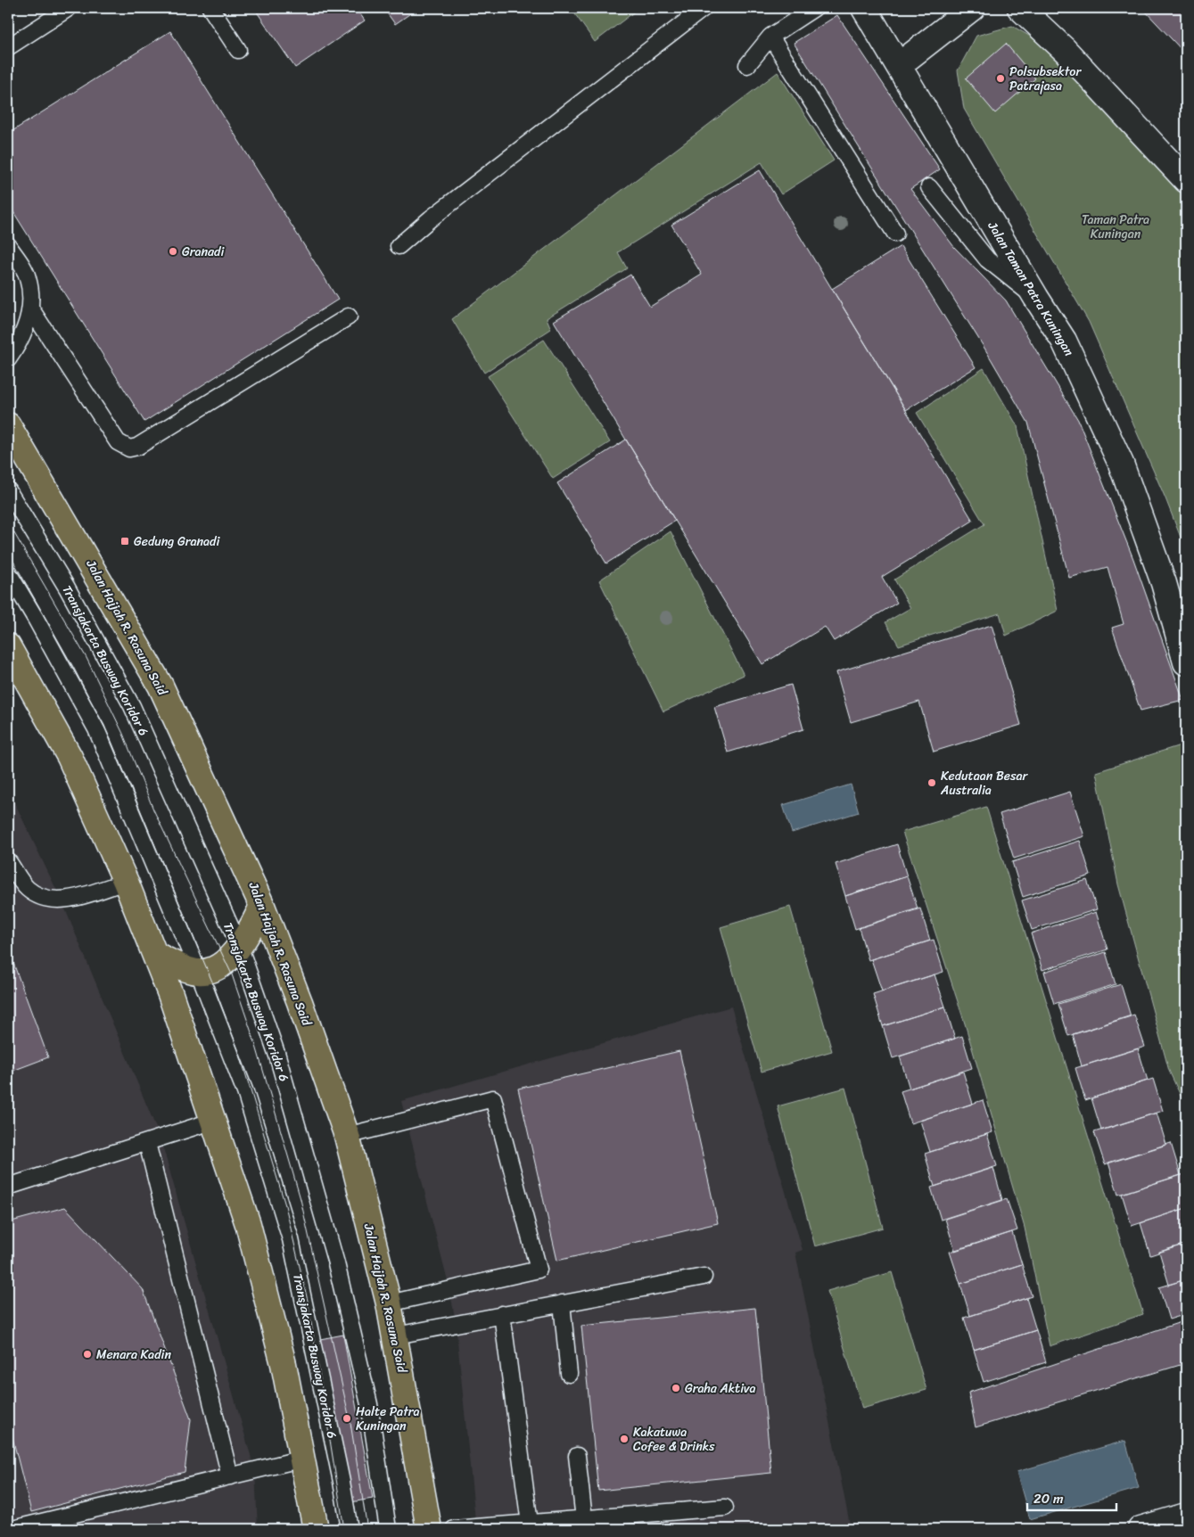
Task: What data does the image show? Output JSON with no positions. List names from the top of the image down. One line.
{"streets":{"main road":["Jalan Hajjah R. Rasuna Said"],"street":["Jalan Taman Patra Kuningan"],"lane":["Transjakarta Busway Koridor 6"]},"parks":["Taman Patra Kuningan"],"places":{"other":["Polsubsektor Patrajasa","Granadi","Kedutaan Besar Australia","Menara Kadin","Graha Aktiva","Halte Patra Kuningan","Kakatuwa Cofee & Drinks"],"transit":["Gedung Granadi"]},"scale_bar":"20 m"}
